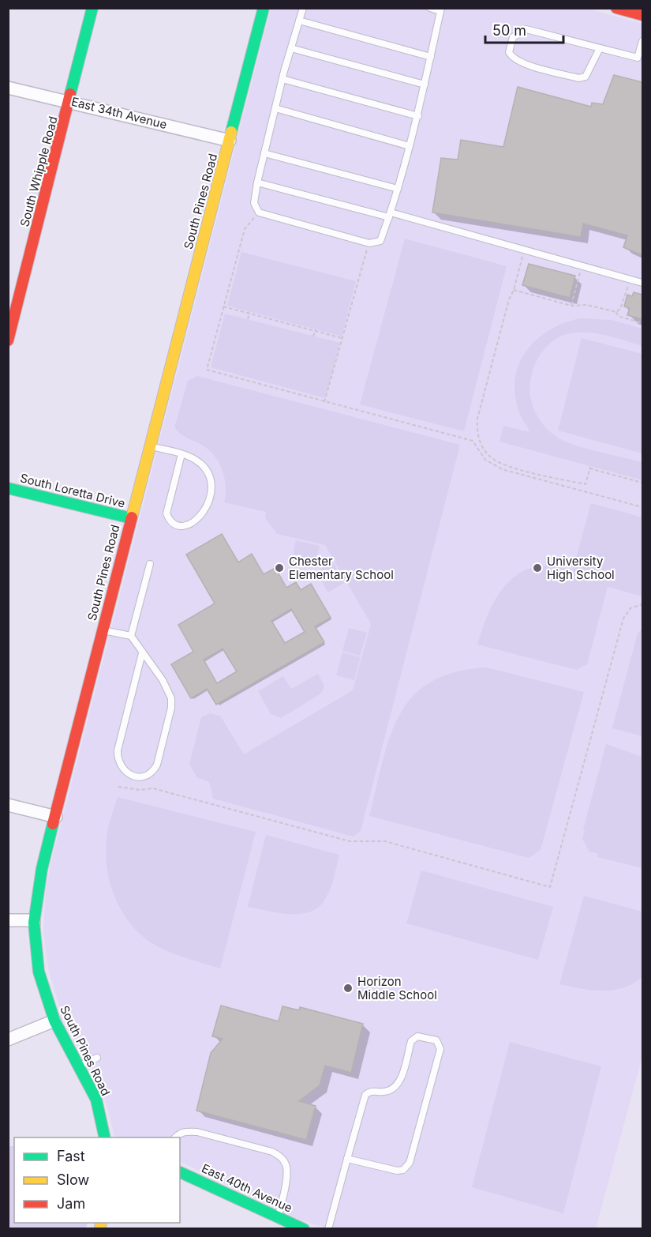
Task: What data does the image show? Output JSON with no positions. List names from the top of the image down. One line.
{"streets":{"street":["East 34th Avenue","South Whipple Road","South Pines Road","South Loretta Drive","East 40th Avenue"]},"crossings":[["East 34th Avenue","South Whipple Road"],["East 34th Avenue","South Pines Road"],["South Pines Road","South Loretta Drive"]],"places":["Chester Elementary School","University High School","Horizon Middle School"],"legend":["Fast","Slow","Jam"],"scale_bar":"50 m"}
